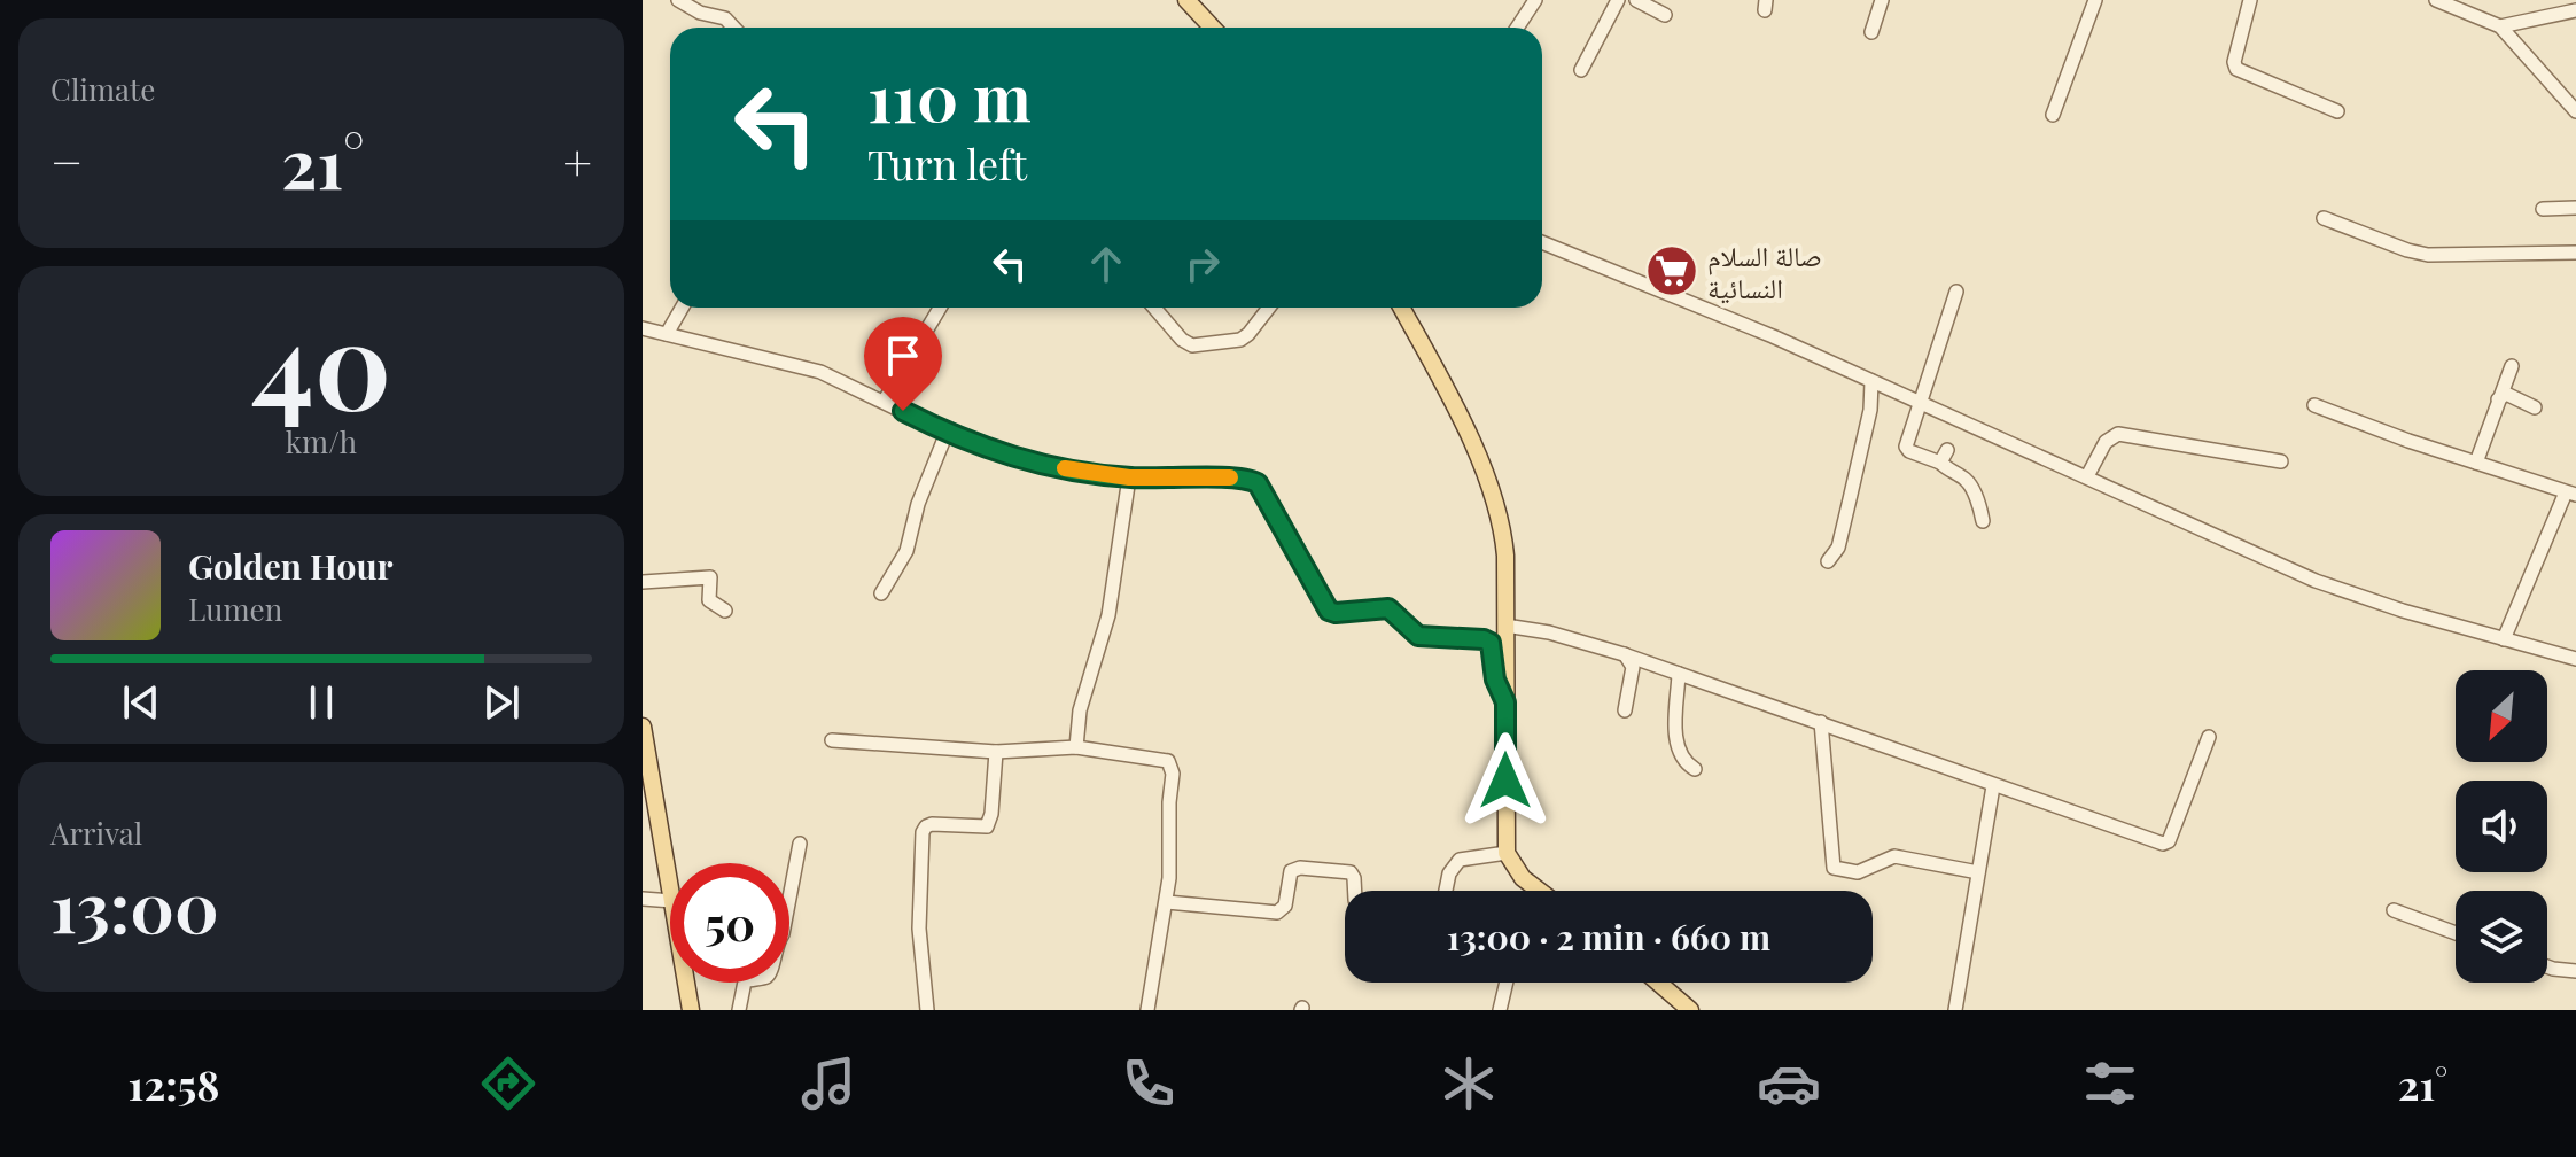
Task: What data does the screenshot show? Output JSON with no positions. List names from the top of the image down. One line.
{"places":{"supermarket":["صالة السلام النسائية"]},"north":"bottom left","page":{"tile":["Climate",["40","km/h"],["Arrival","13:00"]],"turn":["110 m","Turn left"],"heat":["−","21°","+"],"song":["Golden Hour","Lumen"],"limit":"50","trip":"13:00 · 2 min · 660 m","tabs":["12:58","21°"]}}
